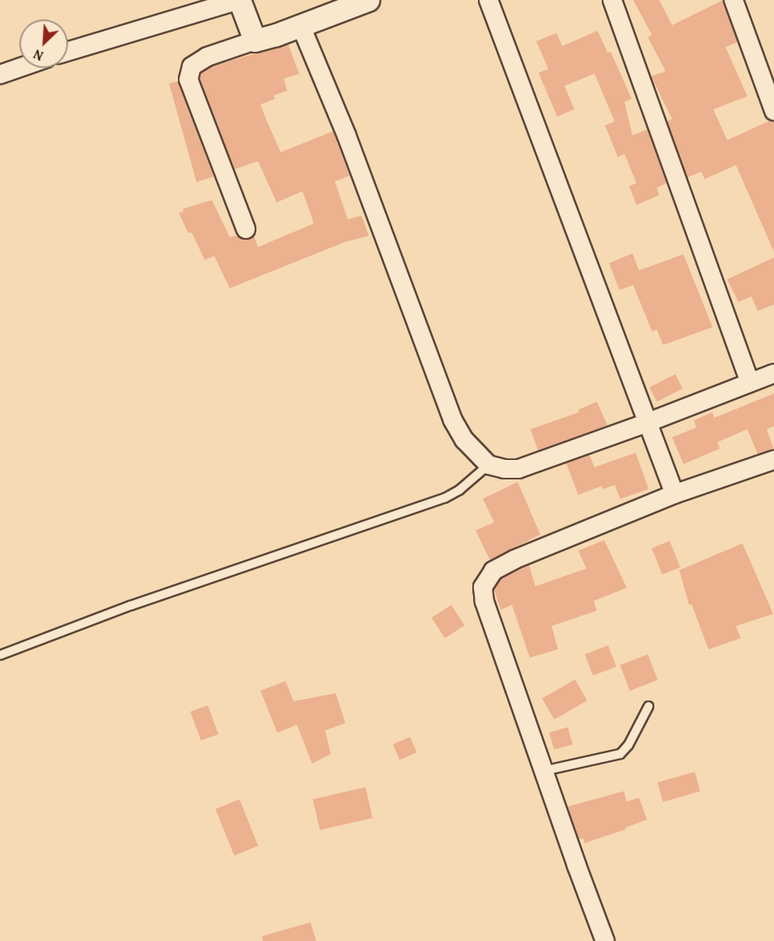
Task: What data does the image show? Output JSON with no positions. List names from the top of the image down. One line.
{"north":"bottom left"}
